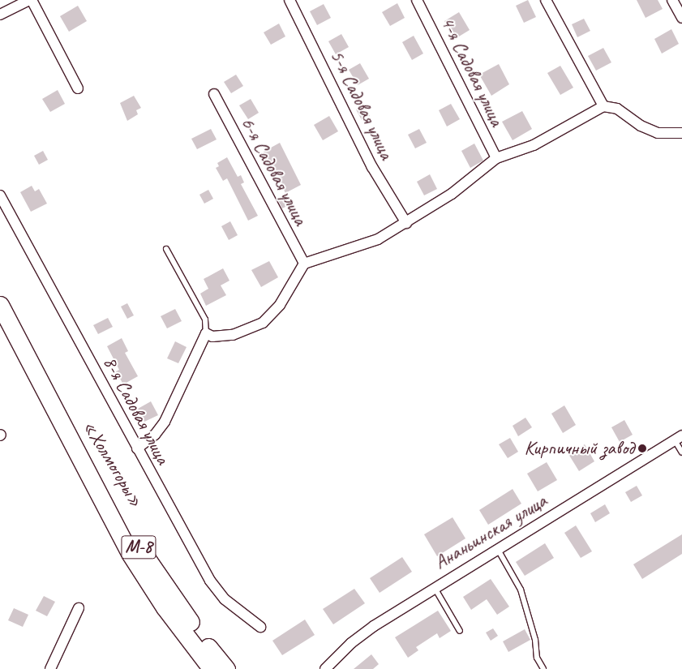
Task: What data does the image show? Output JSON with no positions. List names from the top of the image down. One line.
{"streets":{"highway":["«Холмогоры»","М-8"],"street":["4-я Садовая улица","5-я Садовая улица","6-я Садовая улица","8-я Садовая улица","Ананьинская улица"]},"places":["Кирпичный завод"]}
